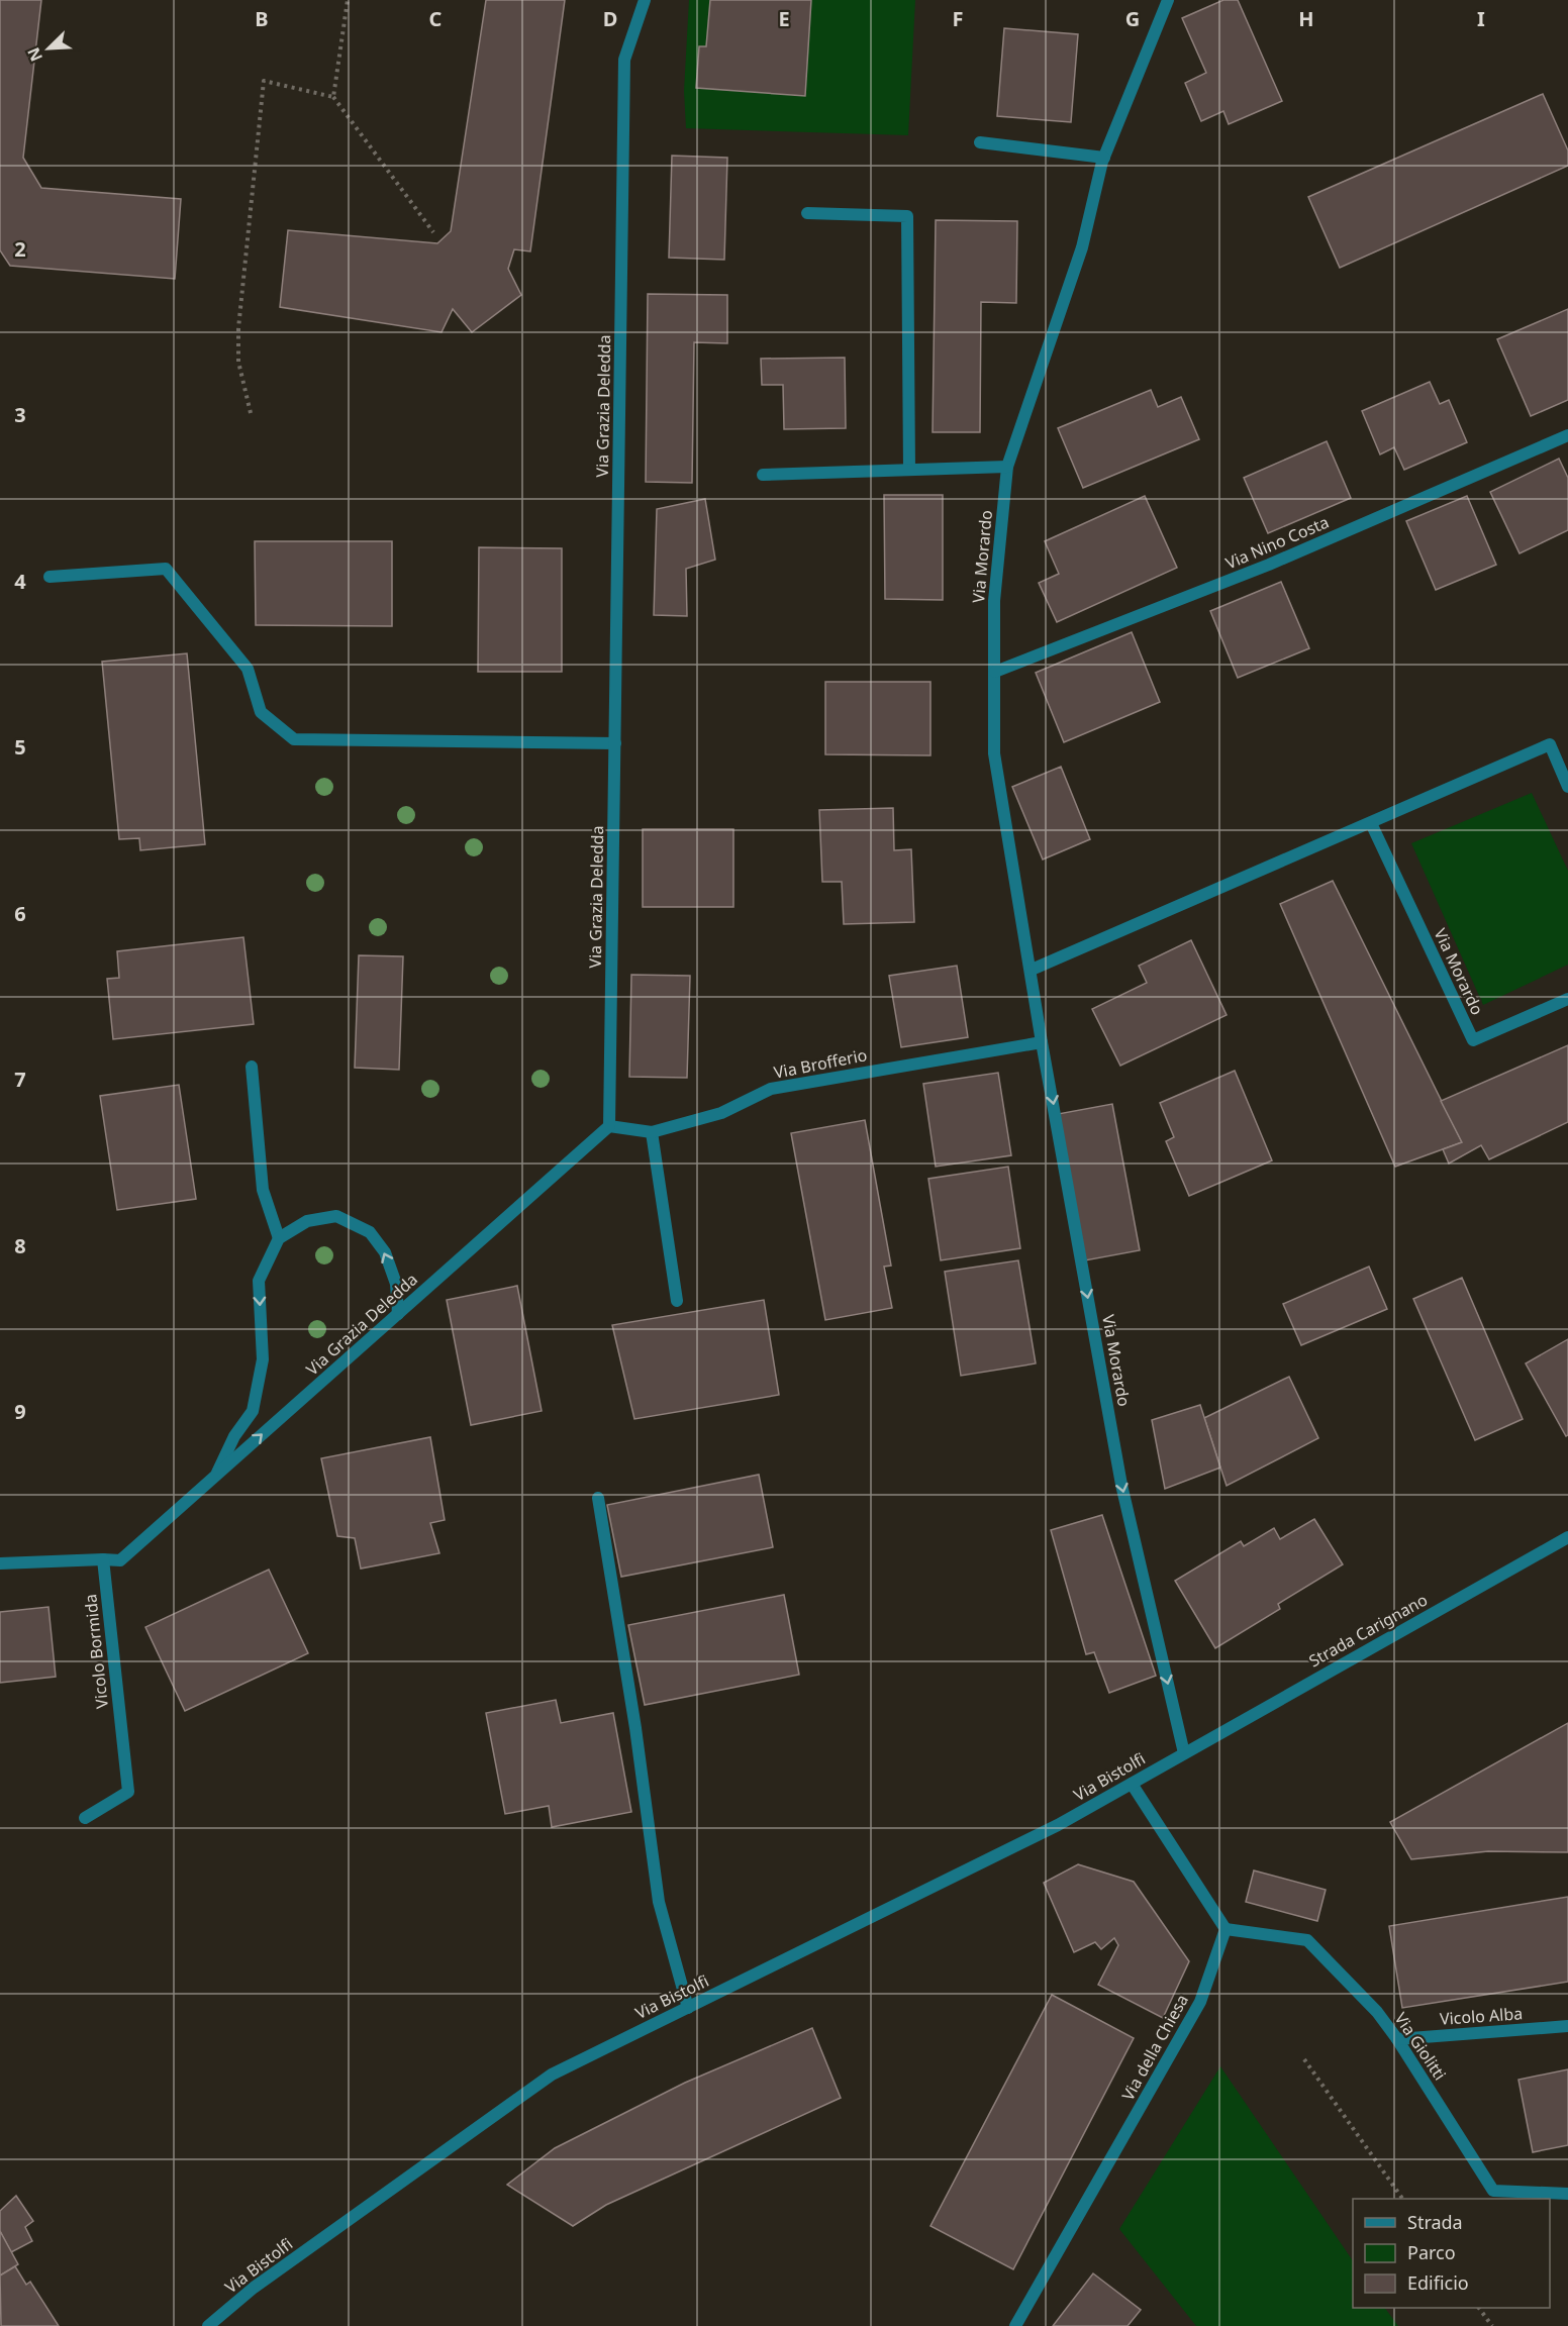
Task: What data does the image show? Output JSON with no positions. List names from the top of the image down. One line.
{"streets":{"street":["Via Grazia Deledda","Via Nino Costa","Via Morardo","Via Brofferio","Strada Carignano","Vicolo Bormida","Via Bistolfi","Vicolo Alba","Via Giolitti","Via della Chiesa"]},"crossings":[["Via Grazia Deledda","Via Brofferio"],["Via Grazia Deledda","Vicolo Bormida"],["Via Nino Costa","Via Morardo"],["Via Morardo","Via Brofferio"],["Via Morardo","Strada Carignano"],["Via Morardo","Via Bistolfi"],["Strada Carignano","Via Bistolfi"],["Vicolo Alba","Via Giolitti"],["Via Giolitti","Via della Chiesa"]],"legend":["Strada","Parco","Edificio"],"north":"bottom left","grid":{"columns":["B","C","D","E","F","G","H","I"],"rows":["2","3","4","5","6","7","8","9"]}}
